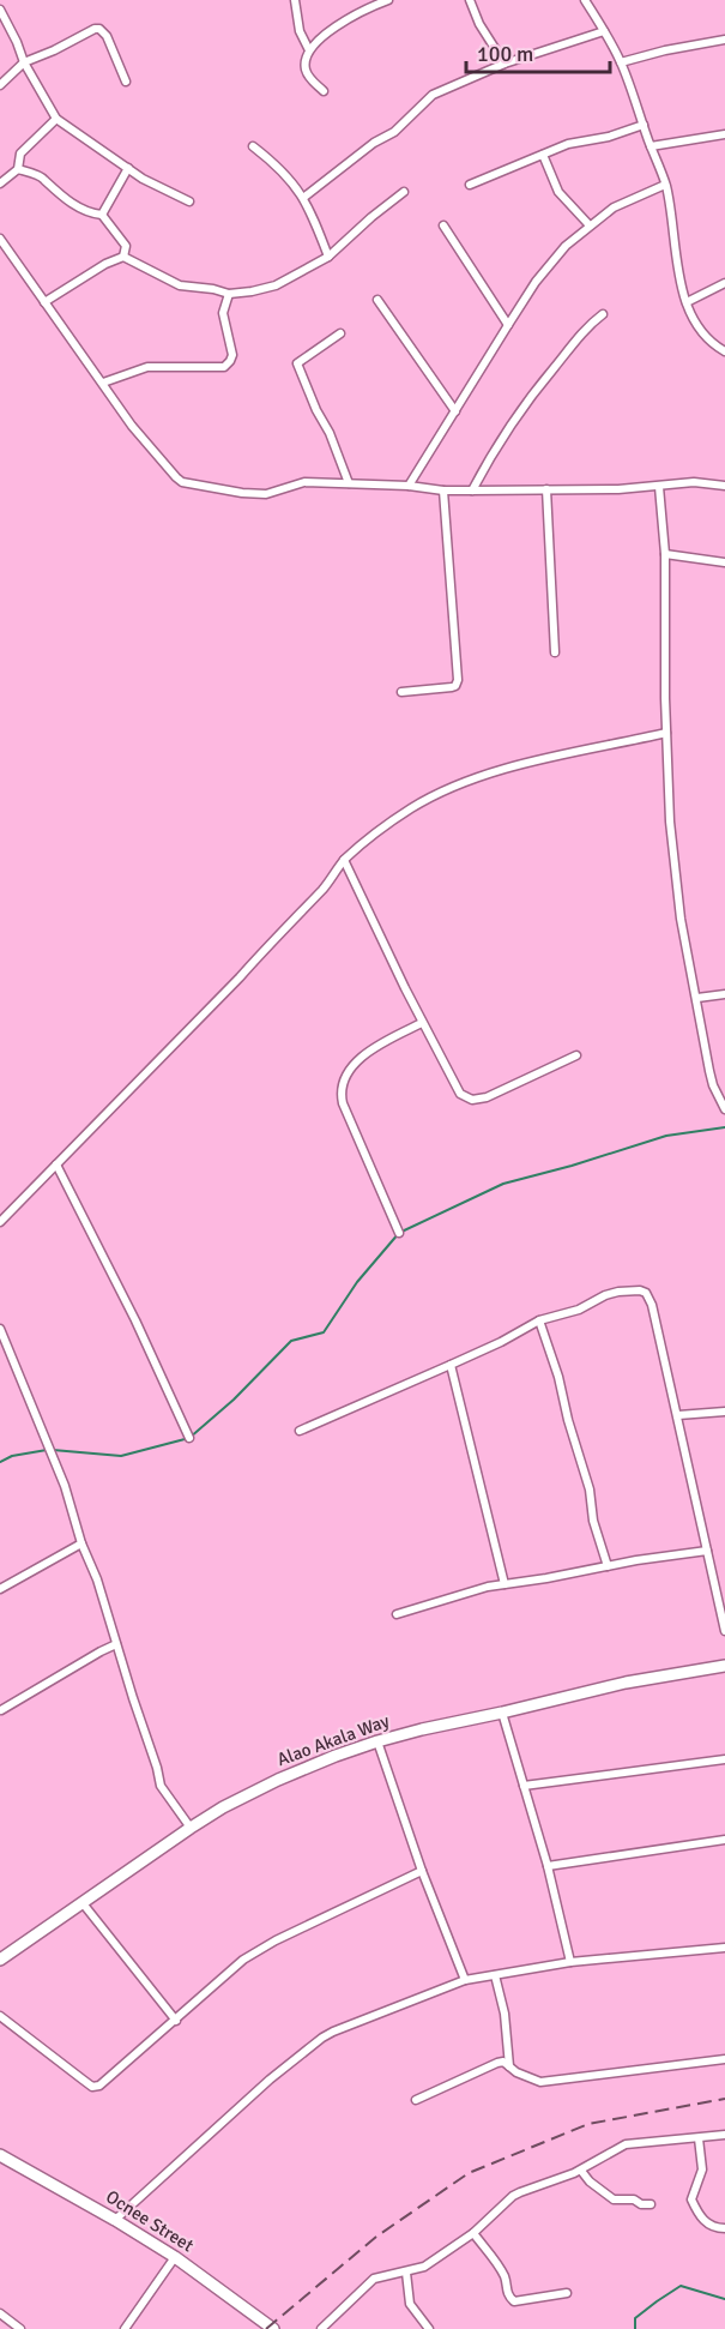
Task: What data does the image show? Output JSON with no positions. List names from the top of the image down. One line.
{"streets":{"street":["Alao Akala Way","Ocnee Street"]},"scale_bar":"100 m"}
